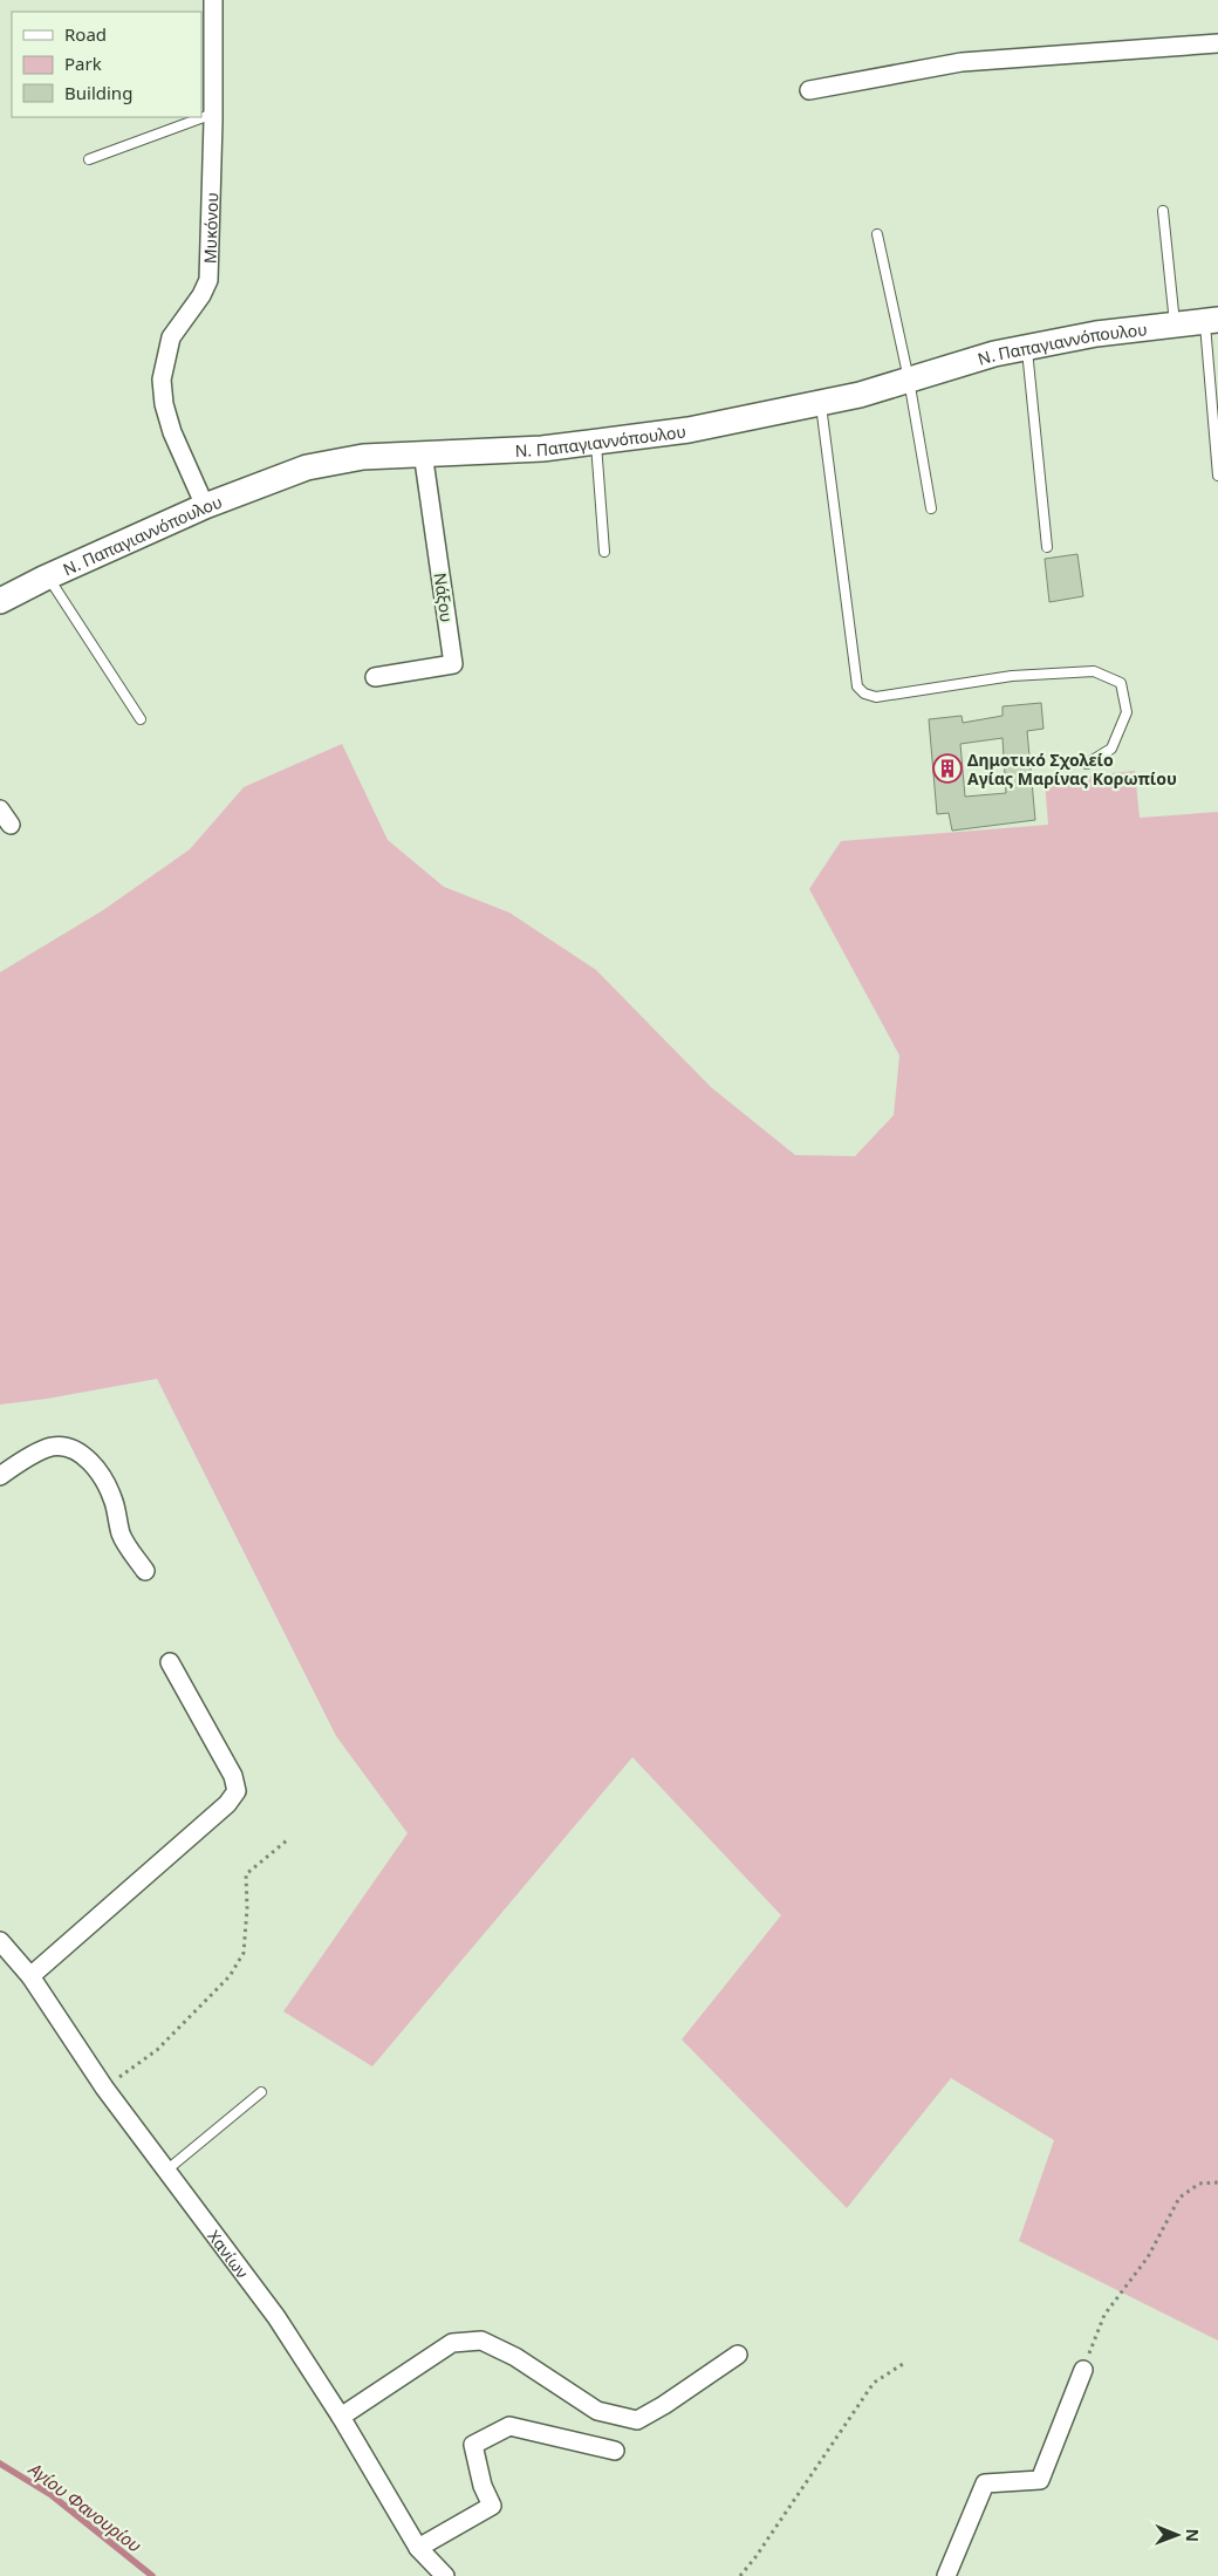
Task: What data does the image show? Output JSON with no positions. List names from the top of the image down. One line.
{"streets":{"street":["Μυκόνου","Ν. Παπαγιαννόπουλου","Νάξου","Χανίων"]},"crossings":[["Μυκόνου","Ν. Παπαγιαννόπουλου"],["Ν. Παπαγιαννόπουλου","Νάξου"]],"water":["Αγίου Φανουρίου"],"places":{"building":["Δημοτικό Σχολείο Αγίας Μαρίνας Κορωπίου"]},"legend":["Road","Park","Building"],"north":"right"}
